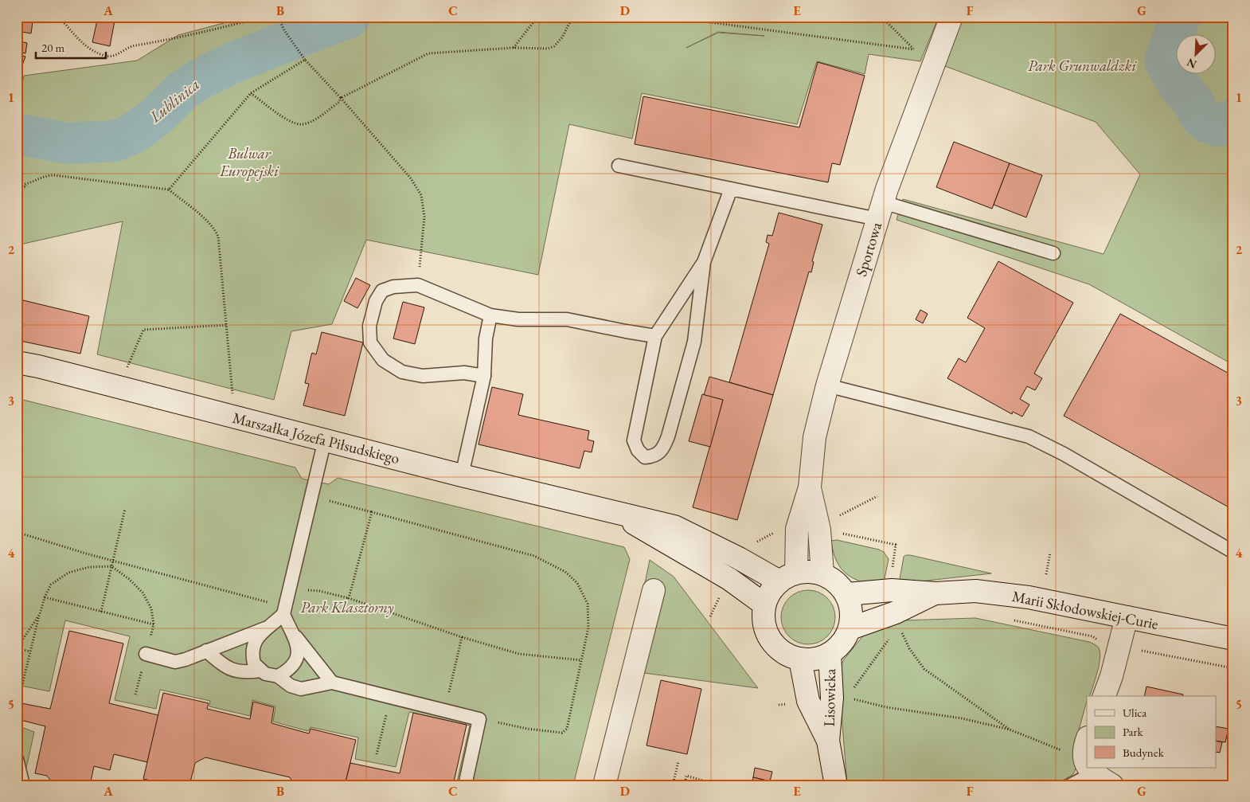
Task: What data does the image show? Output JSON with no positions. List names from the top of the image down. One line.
{"streets":{"street":["Sportowa","Marszałka Józefa Piłsudskiego","Marii Skłodowskiej-Curie","Lisowicka"]},"crossings":[["Sportowa","Marszałka Józefa Piłsudskiego"],["Sportowa","Marii Skłodowskiej-Curie"],["Sportowa","Lisowicka"],["Marszałka Józefa Piłsudskiego","Marii Skłodowskiej-Curie"],["Marszałka Józefa Piłsudskiego","Lisowicka"],["Marii Skłodowskiej-Curie","Lisowicka"]],"water":["Lublinica"],"parks":["Park Grunwaldzki","Bulwar Europejski","Park Klasztorny"],"legend":["Ulica","Park","Budynek"],"scale_bar":"20 m","north":"bottom left","grid":{"columns":["A","B","C","D","E","F","G"],"rows":["1","2","3","4","5"]}}
